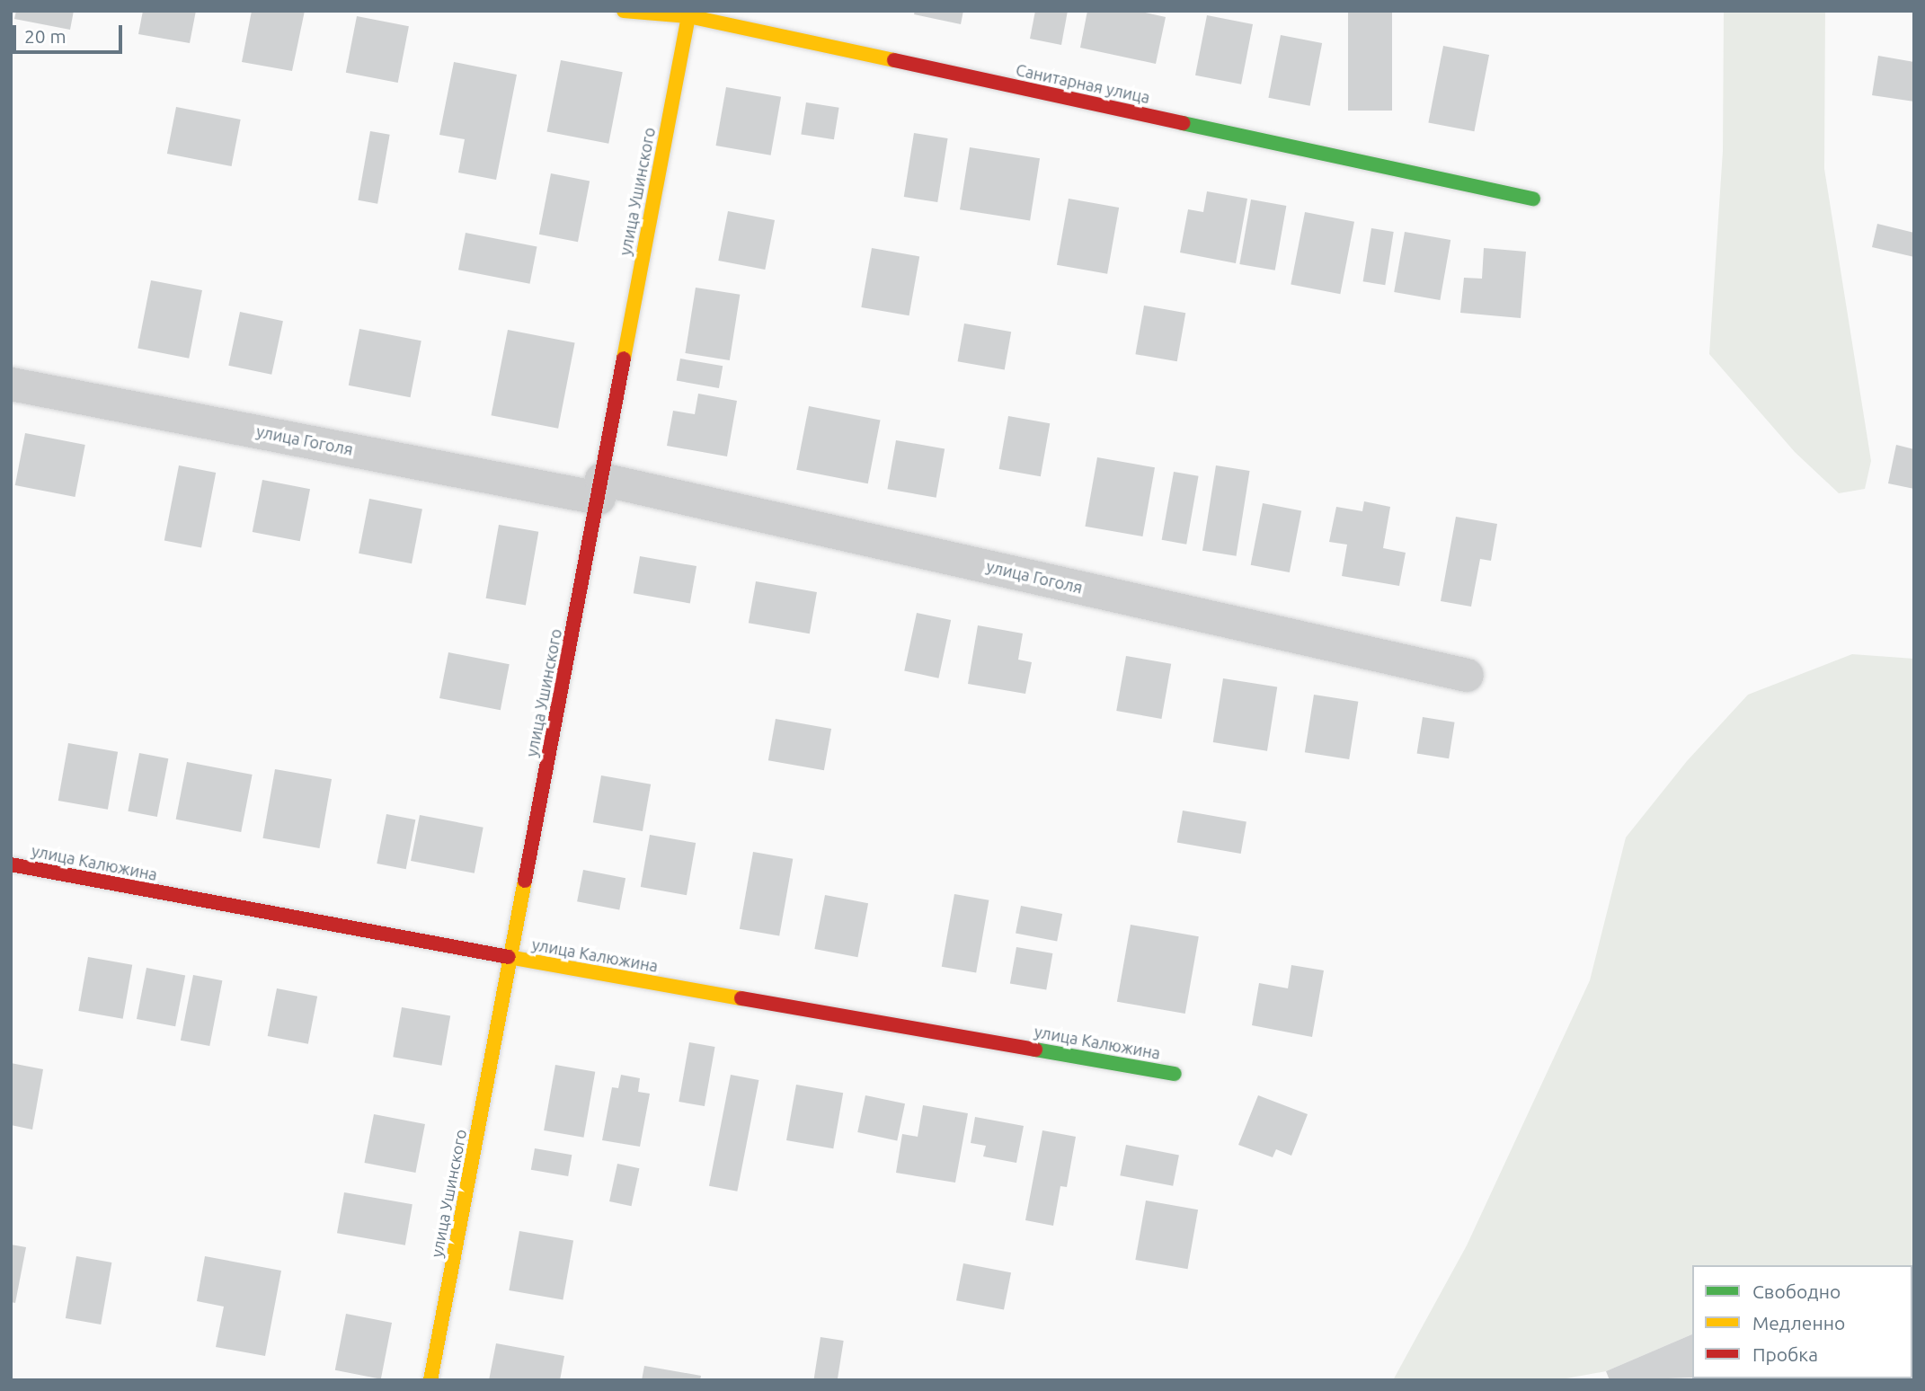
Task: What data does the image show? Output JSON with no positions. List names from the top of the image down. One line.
{"streets":{"street":["Санитарная улица","улица Ушинского","улица Гоголя","улица Калюжина"]},"crossings":[["Санитарная улица","улица Ушинского"],["улица Ушинского","улица Гоголя"],["улица Ушинского","улица Калюжина"]],"legend":["Свободно","Медленно","Пробка"],"scale_bar":"20 m"}
